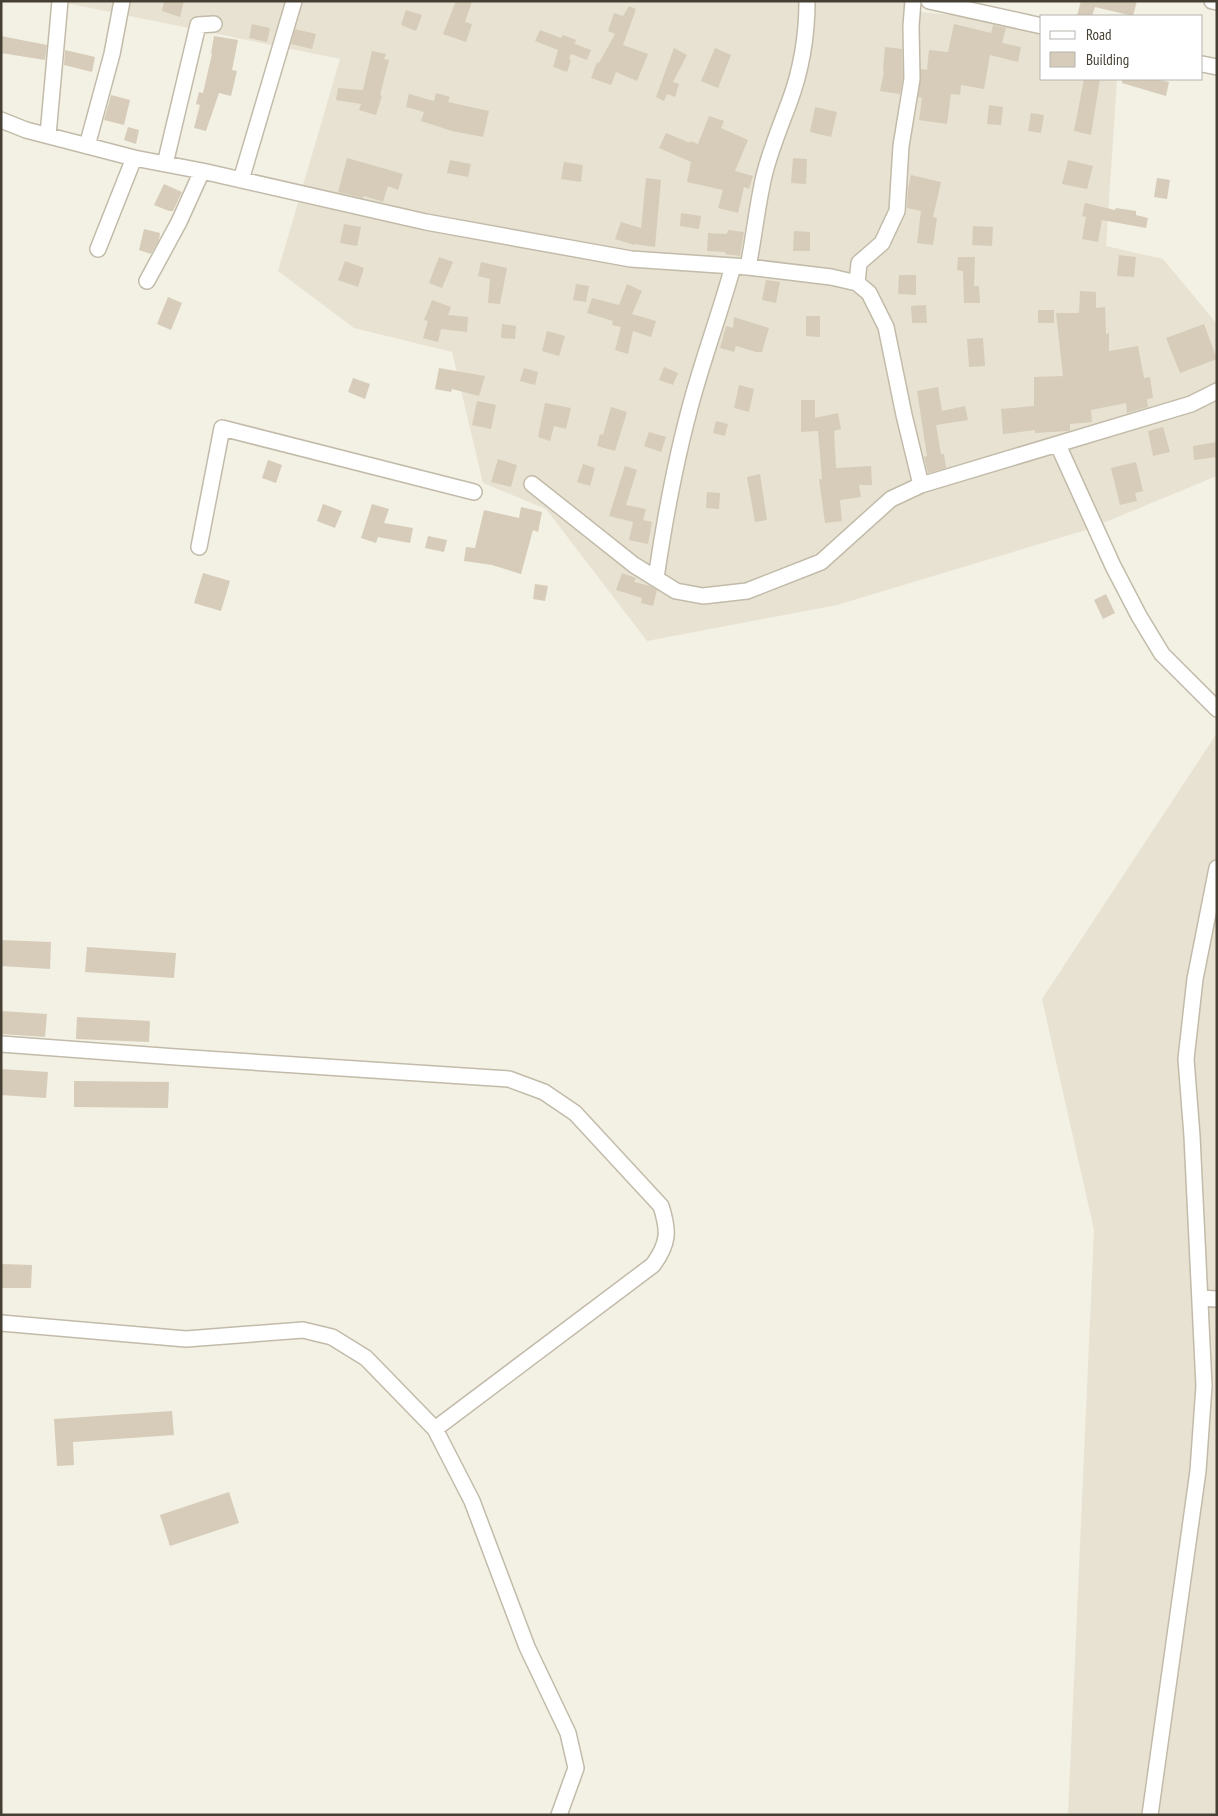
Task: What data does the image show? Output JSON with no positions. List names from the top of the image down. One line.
{"legend":["Road","Building"]}
